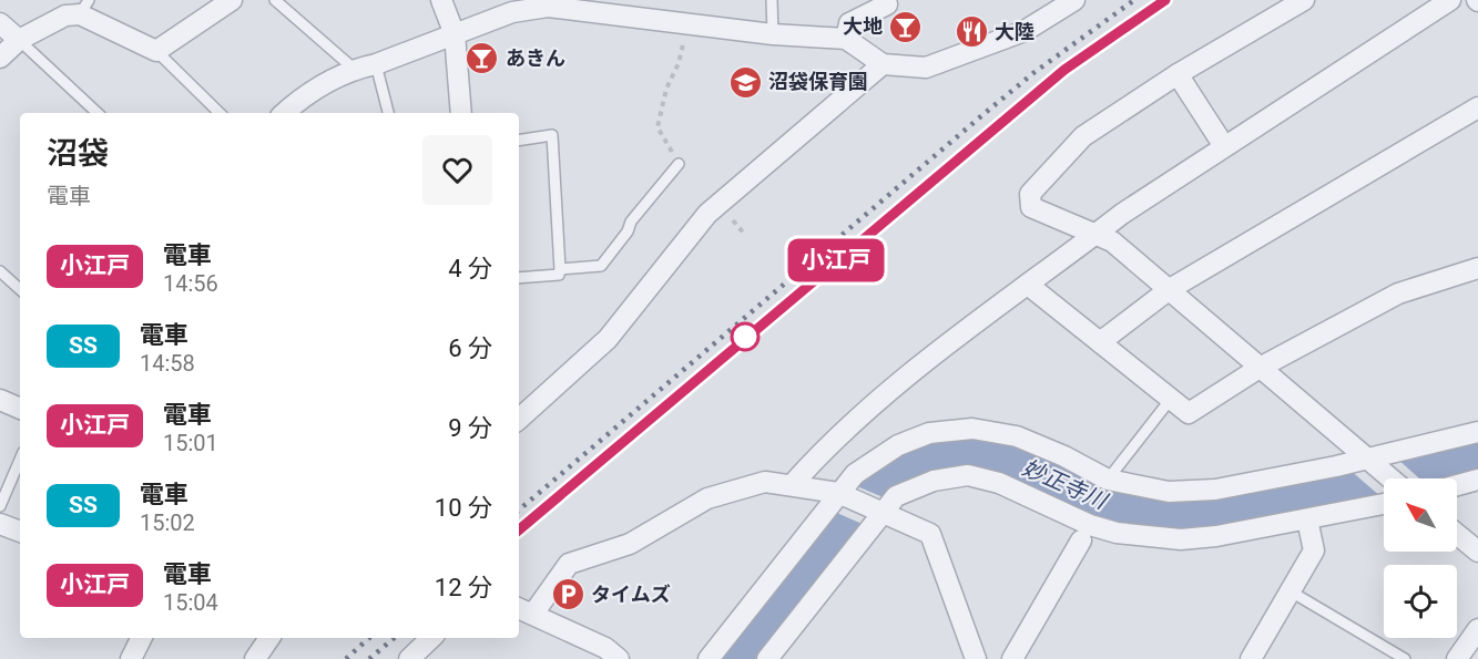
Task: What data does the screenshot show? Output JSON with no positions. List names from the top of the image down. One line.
{"water":["妙正寺川"],"places":{"bar":["大地","あきん"],"restaurant":["大陸"],"school or university":["沼袋保育園"],"parking":["タイムズ"]},"north":"top left","page":{"on_map":"小江戸","heading":["沼袋","電車"],"list":[{"mark":"小江戸","name":"電車","note":"14:56","value":"4 分"},{"mark":"SS","name":"電車","note":"14:58","value":"6 分"},{"mark":"小江戸","name":"電車","note":"15:01","value":"9 分"},{"mark":"SS","name":"電車","note":"15:02","value":"10 分"},{"mark":"小江戸","name":"電車","note":"15:04","value":"12 分"}]}}
